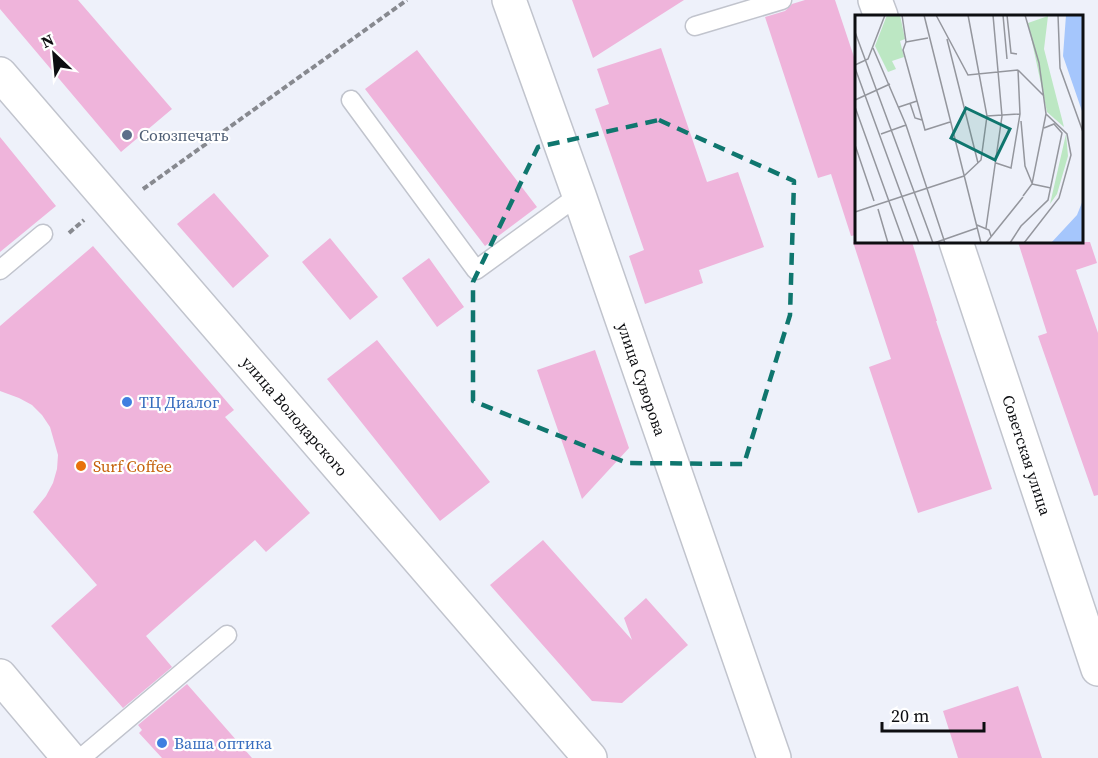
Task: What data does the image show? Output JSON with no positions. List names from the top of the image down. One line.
{"streets":{"street":["улица Суворова","улица Володарского","Советская улица"]},"places":["Союзпечать","ТЦ Диалог","Surf Coffee","Ваша оптика"],"scale_bar":"20 m","north":"top left"}
